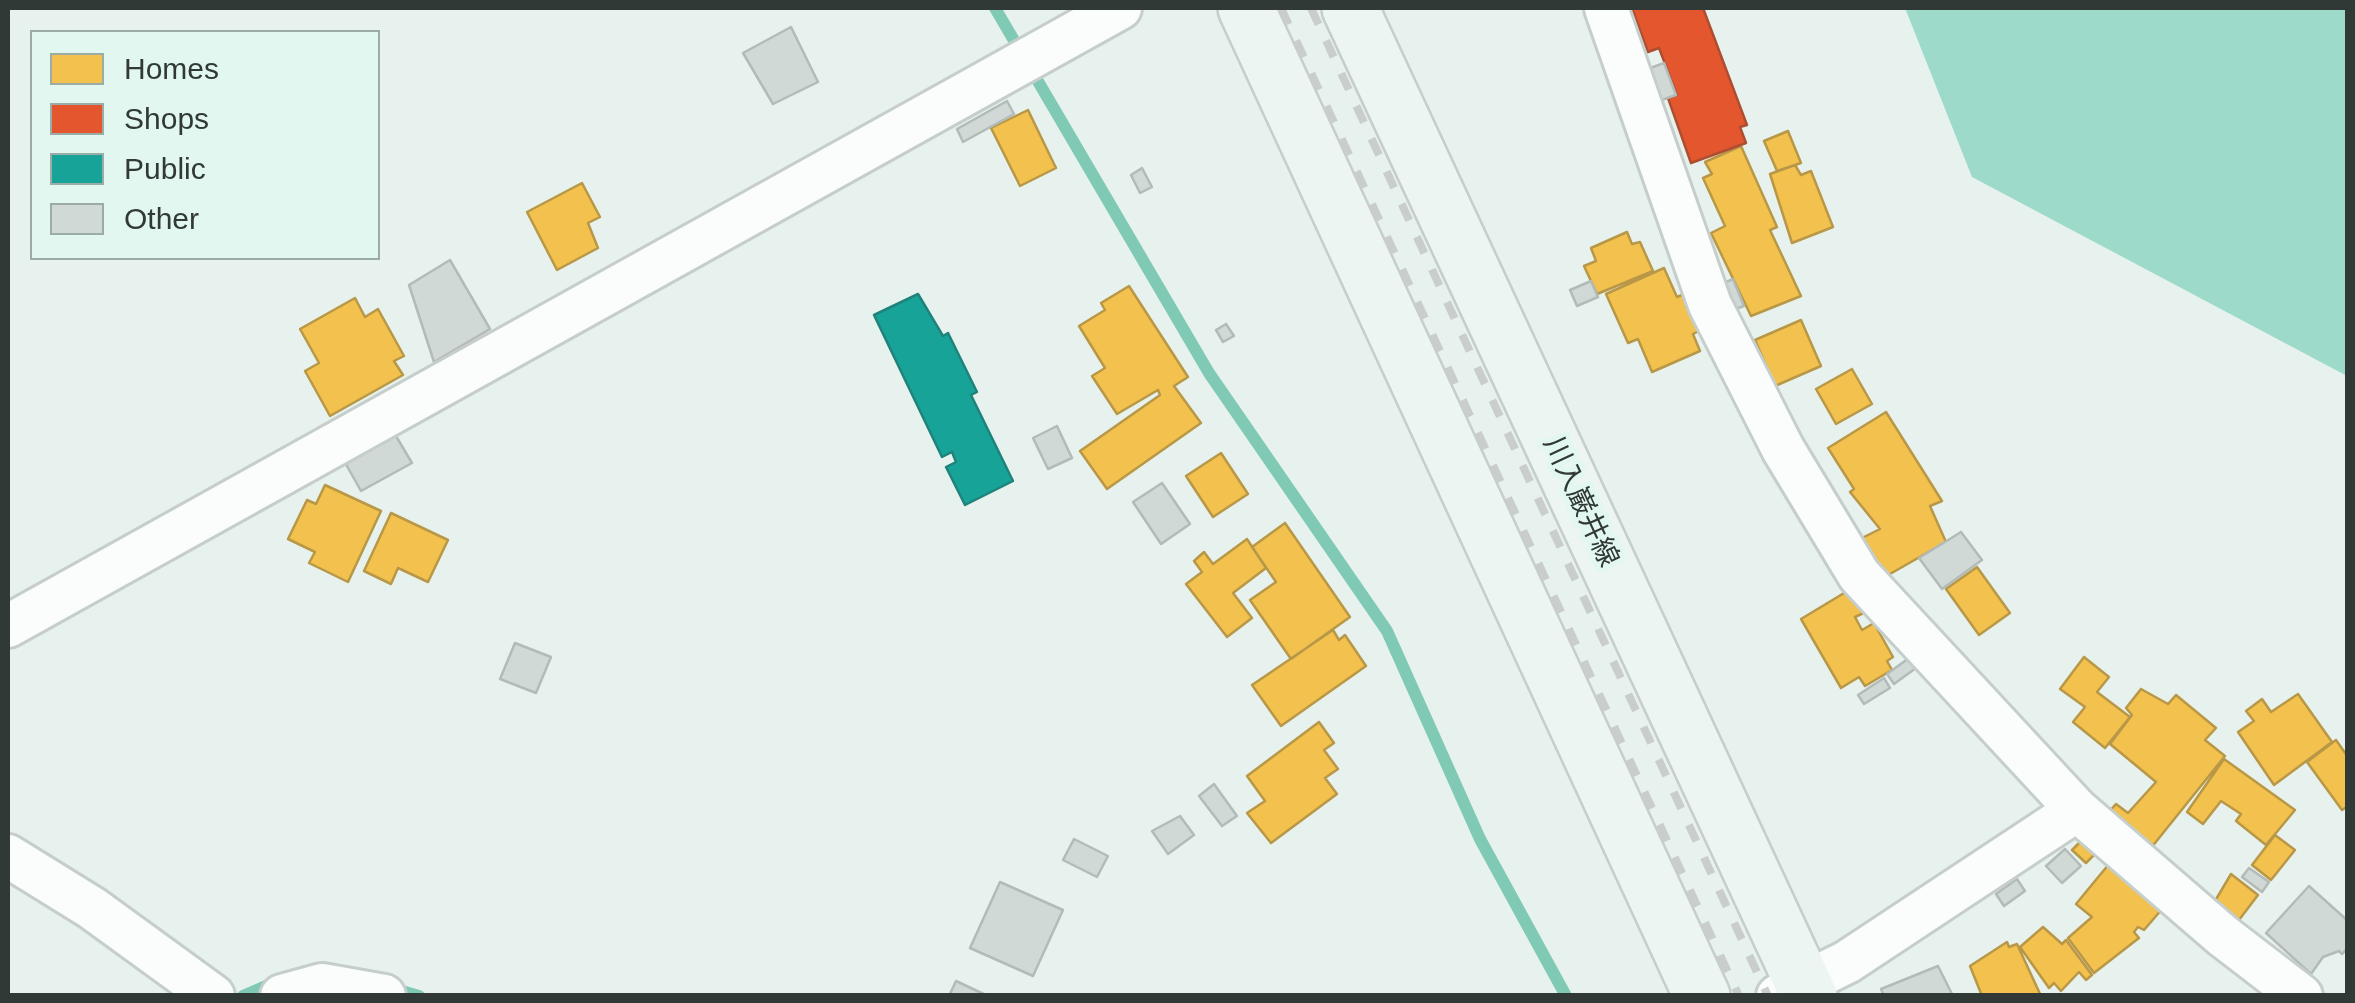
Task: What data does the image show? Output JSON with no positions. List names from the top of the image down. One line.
{"streets":{"main road":["川入巌井線"]},"legend":["Homes","Shops","Public","Other"]}
